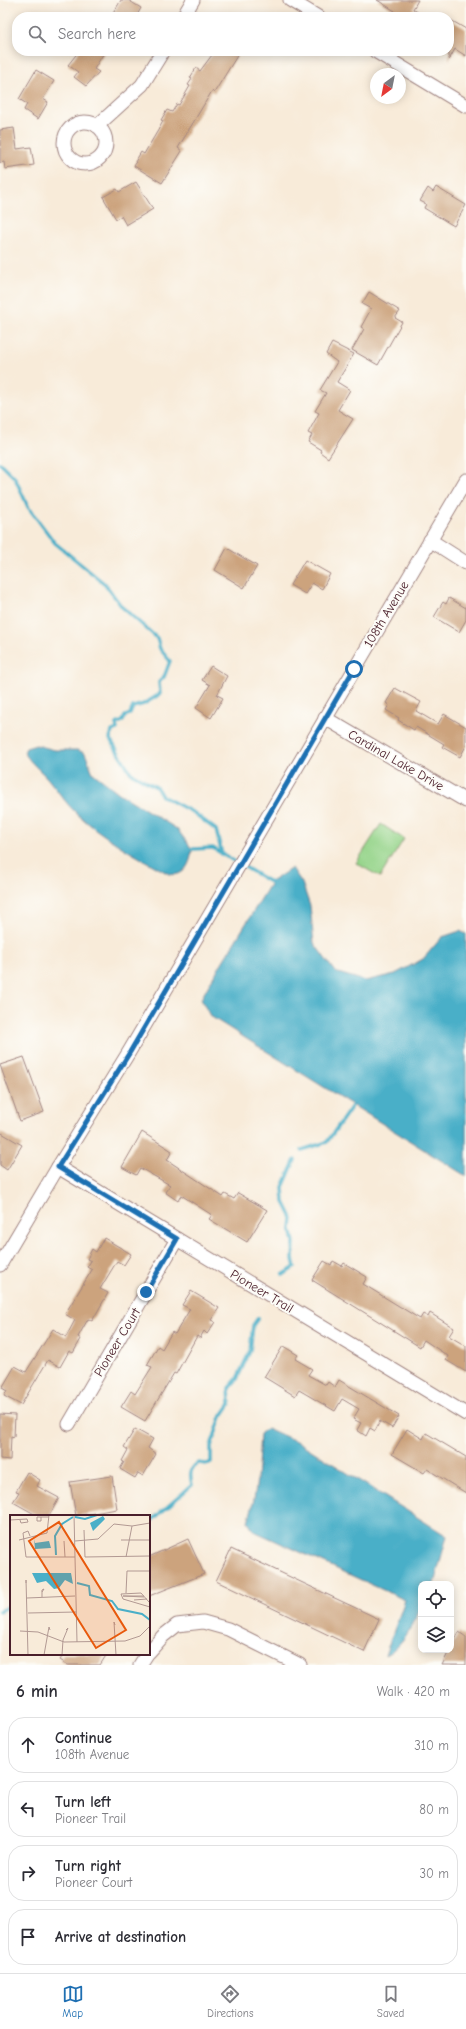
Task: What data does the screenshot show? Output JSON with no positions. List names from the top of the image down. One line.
{"streets":{"street":["108th Avenue","Cardinal Lake Drive","Pioneer Trail","Pioneer Court"]},"crossings":[["108th Avenue","Cardinal Lake Drive"],["108th Avenue","Pioneer Trail"],["Pioneer Trail","Pioneer Court"]],"north":"bottom left","page":{"search":"Search here","heading":["6 min","Walk · 420 m"],"list":[["Continue","108th Avenue","310 m"],["Turn left","Pioneer Trail","80 m"],["Turn right","Pioneer Court","30 m"],"Arrive at destination"],"nav":["Map","Directions","Saved"]}}
